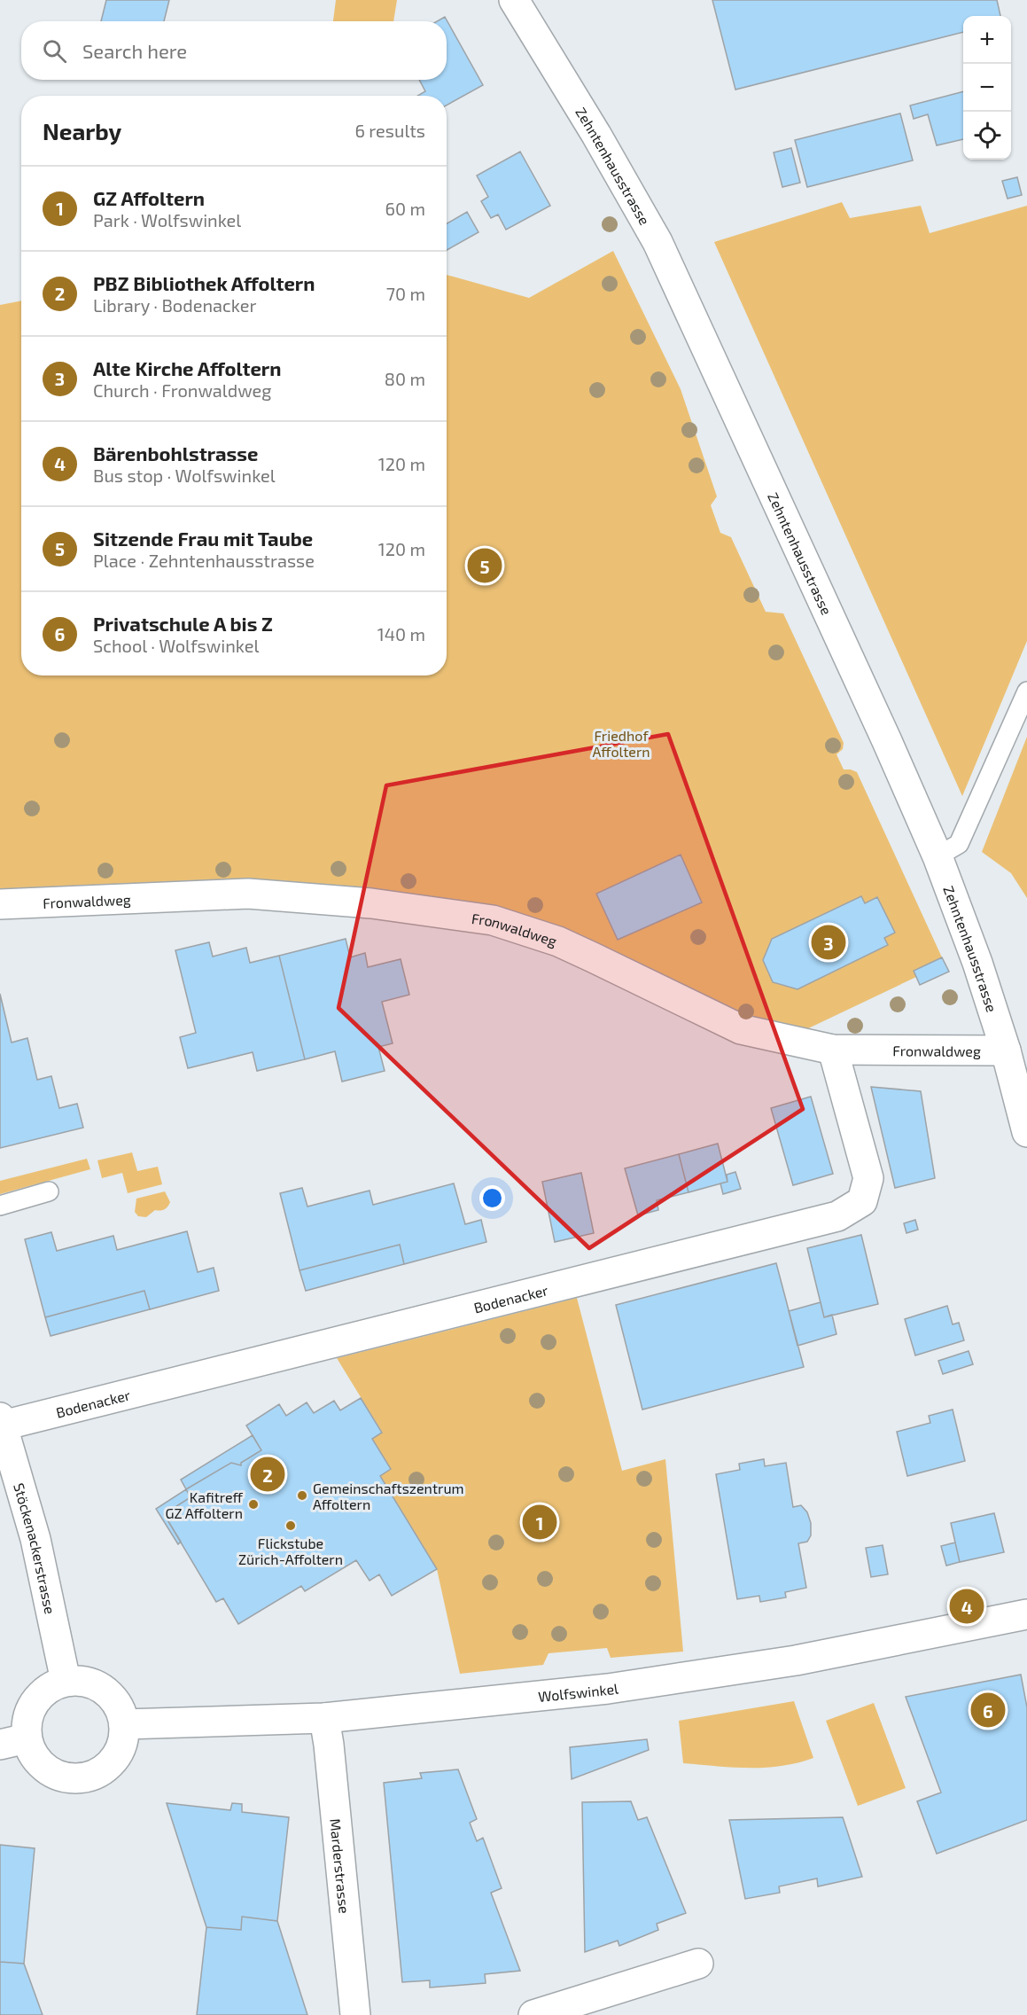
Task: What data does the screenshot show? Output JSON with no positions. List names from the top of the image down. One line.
{"streets":{"street":["Zehntenhausstrasse","Fronwaldweg","Bodenacker","Stöckenackerstrasse","Wolfswinkel","Marderstrasse"]},"crossings":[["Zehntenhausstrasse","Fronwaldweg"],["Fronwaldweg","Bodenacker"],["Bodenacker","Stöckenackerstrasse"],["Stöckenackerstrasse","Wolfswinkel"],["Wolfswinkel","Marderstrasse"]],"parks":["Friedhof Affoltern"],"places":["Gemeinschaftszentrum Affoltern","Kafitreff GZ Affoltern","Flickstube Zürich-Affoltern"],"page":{"map_buttons":["+","−"],"search":"Search here","heading":["Nearby","6 results"],"list":[{"mark":"1","name":"GZ Affoltern","note":"Park · Wolfswinkel","value":"60 m"},{"mark":"2","name":"PBZ Bibliothek Affoltern","note":"Library · Bodenacker","value":"70 m"},{"mark":"3","name":"Alte Kirche Affoltern","note":"Church · Fronwaldweg","value":"80 m"},{"mark":"4","name":"Bärenbohlstrasse","note":"Bus stop · Wolfswinkel","value":"120 m"},{"mark":"5","name":"Sitzende Frau mit Taube","note":"Place · Zehntenhausstrasse","value":"120 m"},{"mark":"6","name":"Privatschule A bis Z","note":"School · Wolfswinkel","value":"140 m"}],"pins":["5","3","2","1","4","6"]}}
